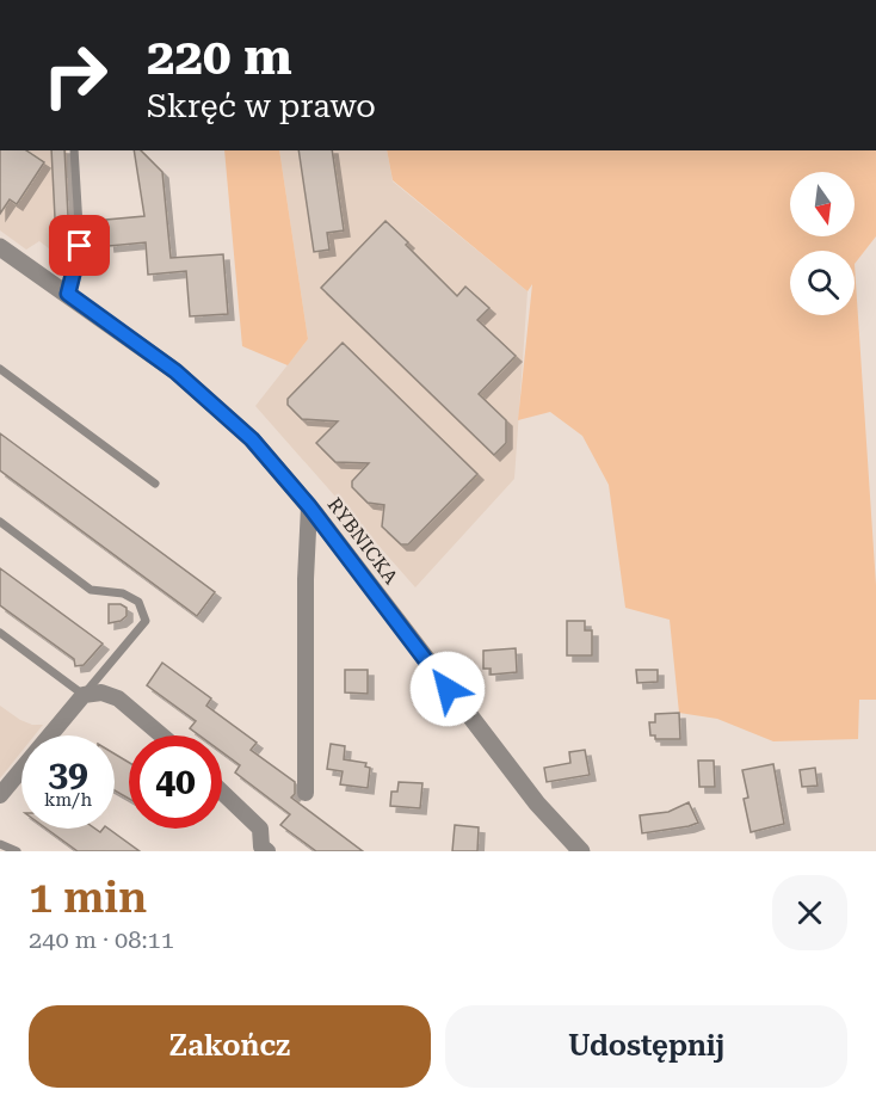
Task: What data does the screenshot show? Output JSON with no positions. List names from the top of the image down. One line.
{"streets":{"street":["RYBNICKA"]},"north":"bottom","page":{"turn":["220 m","Skręć w prawo"],"speed":"39 km/h","limit":"40","heading":["1 min","240 m · 08:11"],"buttons":["Zakończ","Udostępnij"]}}
